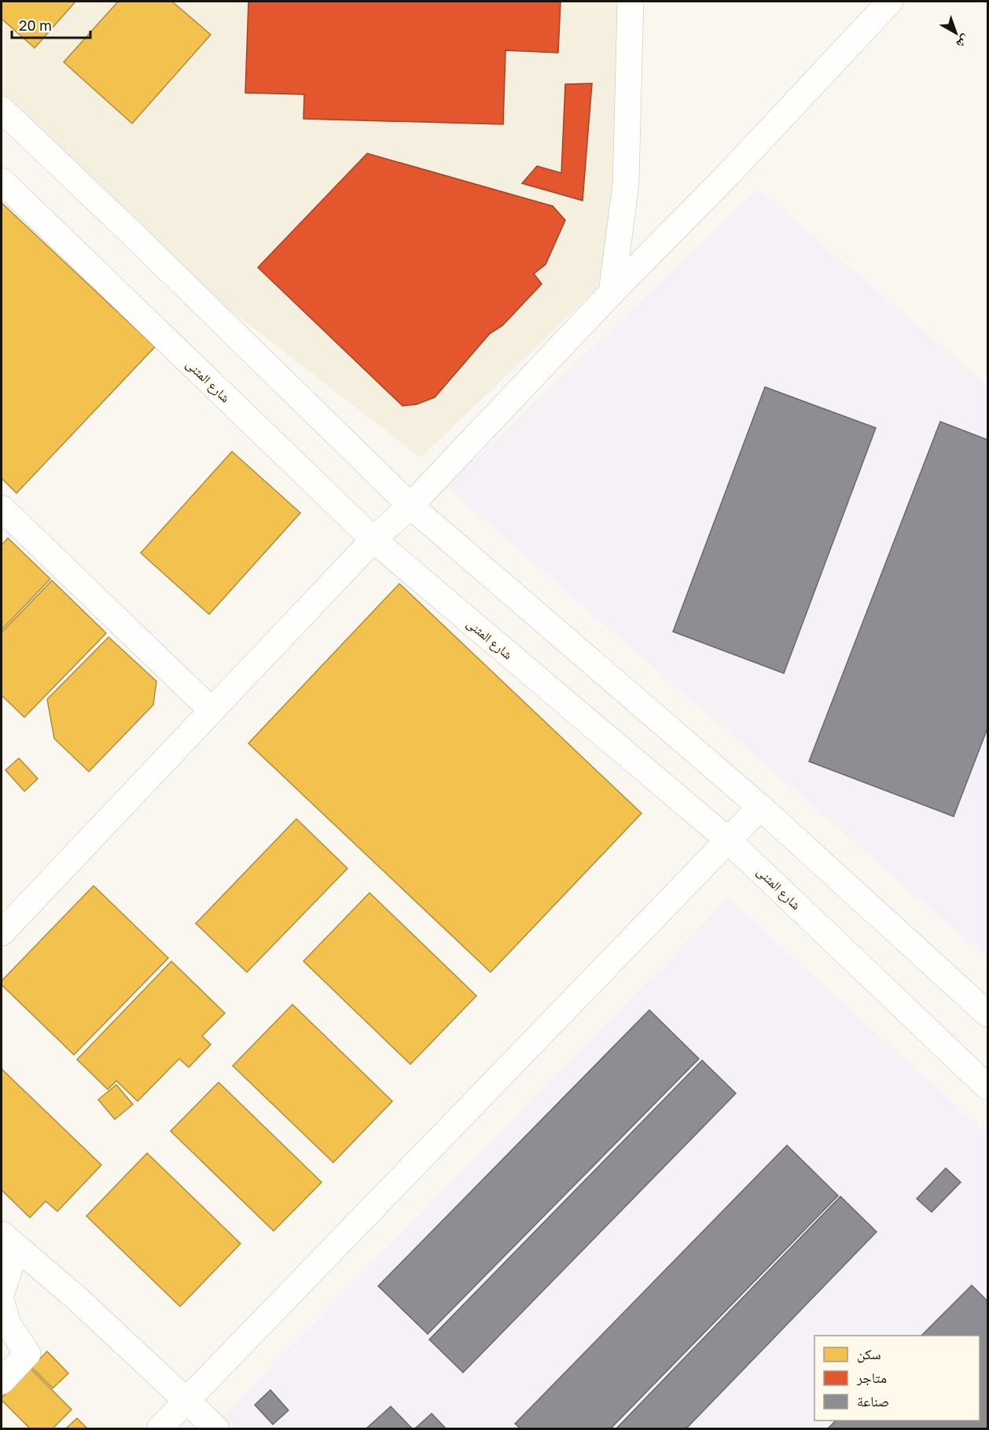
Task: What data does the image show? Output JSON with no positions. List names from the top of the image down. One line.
{"streets":{"street":["شارع المثنى"]},"legend":["سكن","متاجر","صناعة"],"scale_bar":"20 m","north":"bottom right"}
